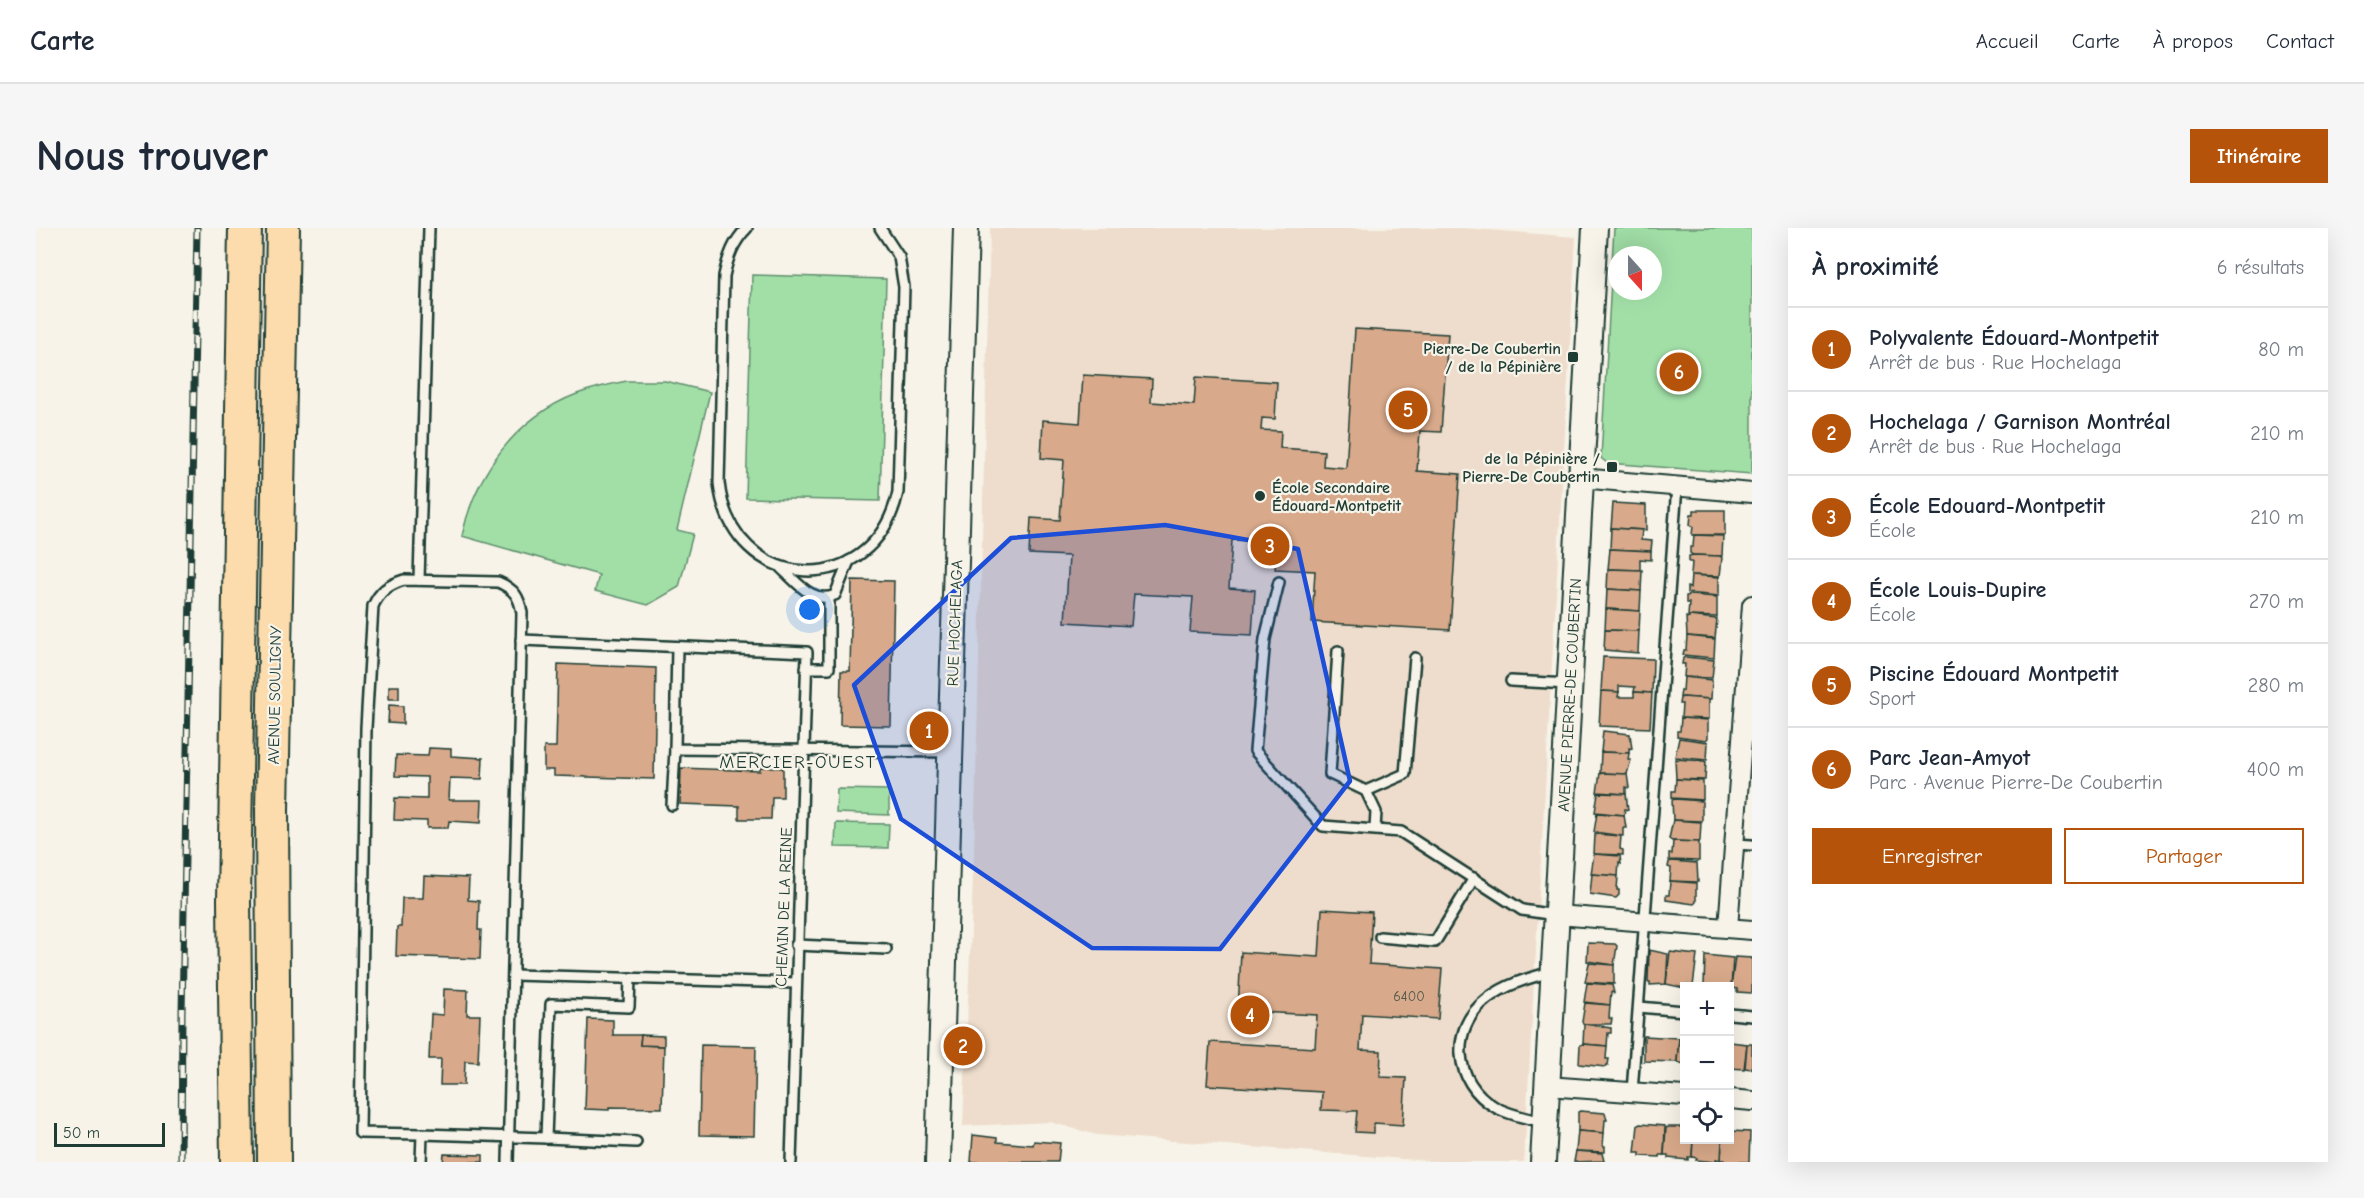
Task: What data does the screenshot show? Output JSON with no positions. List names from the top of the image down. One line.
{"streets":{"highway":["AVENUE SOULIGNY"],"street":["RUE HOCHELAGA","AVENUE PIERRE-DE COUBERTIN"],"lane":["CHEMIN DE LA REINE"]},"districts":["MERCIER-OUEST"],"places":{"transit":["Pierre-De Coubertin / de la Pépinière","de la Pépinière / Pierre-De Coubertin"],"other":["École Secondaire Édouard-Montpetit"]},"house_numbers":["6400"],"scale_bar":"50 m","north":"bottom","page":{"header":"Carte","nav":["Accueil","Carte","À propos","Contact"],"buttons":["Itinéraire",["Enregistrer","Partager"]],"title":"Nous trouver","heading":["À proximité","6 résultats"],"list":[{"mark":"1","name":"Polyvalente Édouard-Montpetit","note":"Arrêt de bus · Rue Hochelaga","value":"80 m"},{"mark":"2","name":"Hochelaga / Garnison Montréal","note":"Arrêt de bus · Rue Hochelaga","value":"210 m"},{"mark":"3","name":"École Edouard-Montpetit","note":"École","value":"210 m"},{"mark":"4","name":"École Louis-Dupire","note":"École","value":"270 m"},{"mark":"5","name":"Piscine Édouard Montpetit","note":"Sport","value":"280 m"},{"mark":"6","name":"Parc Jean-Amyot","note":"Parc · Avenue Pierre-De Coubertin","value":"400 m"}],"pins":["6","5","3","1","4","2"],"map_buttons":["+","−"],"scale":"50 m"}}
